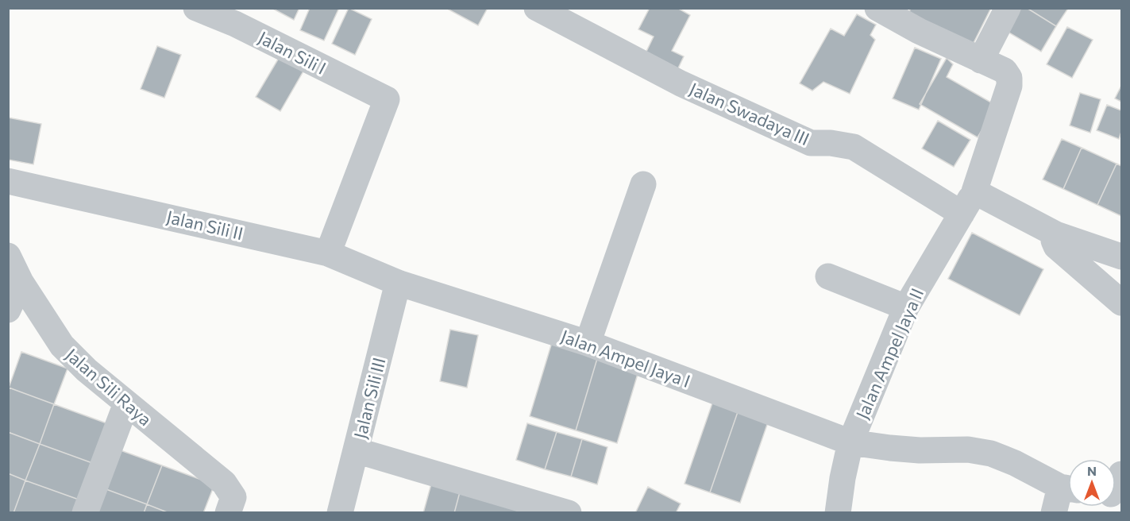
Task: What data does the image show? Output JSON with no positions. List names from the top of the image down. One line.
{"streets":{"street":["Jalan Sili I","Jalan Swadaya III","Jalan Sili II","Jalan Ampel Jaya II","Jalan Ampel Jaya I","Jalan Sili Raya","Jalan Sili III"]},"crossings":[["Jalan Sili I","Jalan Sili II"],["Jalan Swadaya III","Jalan Ampel Jaya II"],["Jalan Sili II","Jalan Ampel Jaya I"],["Jalan Sili II","Jalan Sili III"],["Jalan Ampel Jaya II","Jalan Ampel Jaya I"],["Jalan Ampel Jaya I","Jalan Sili III"]],"north":"top"}
